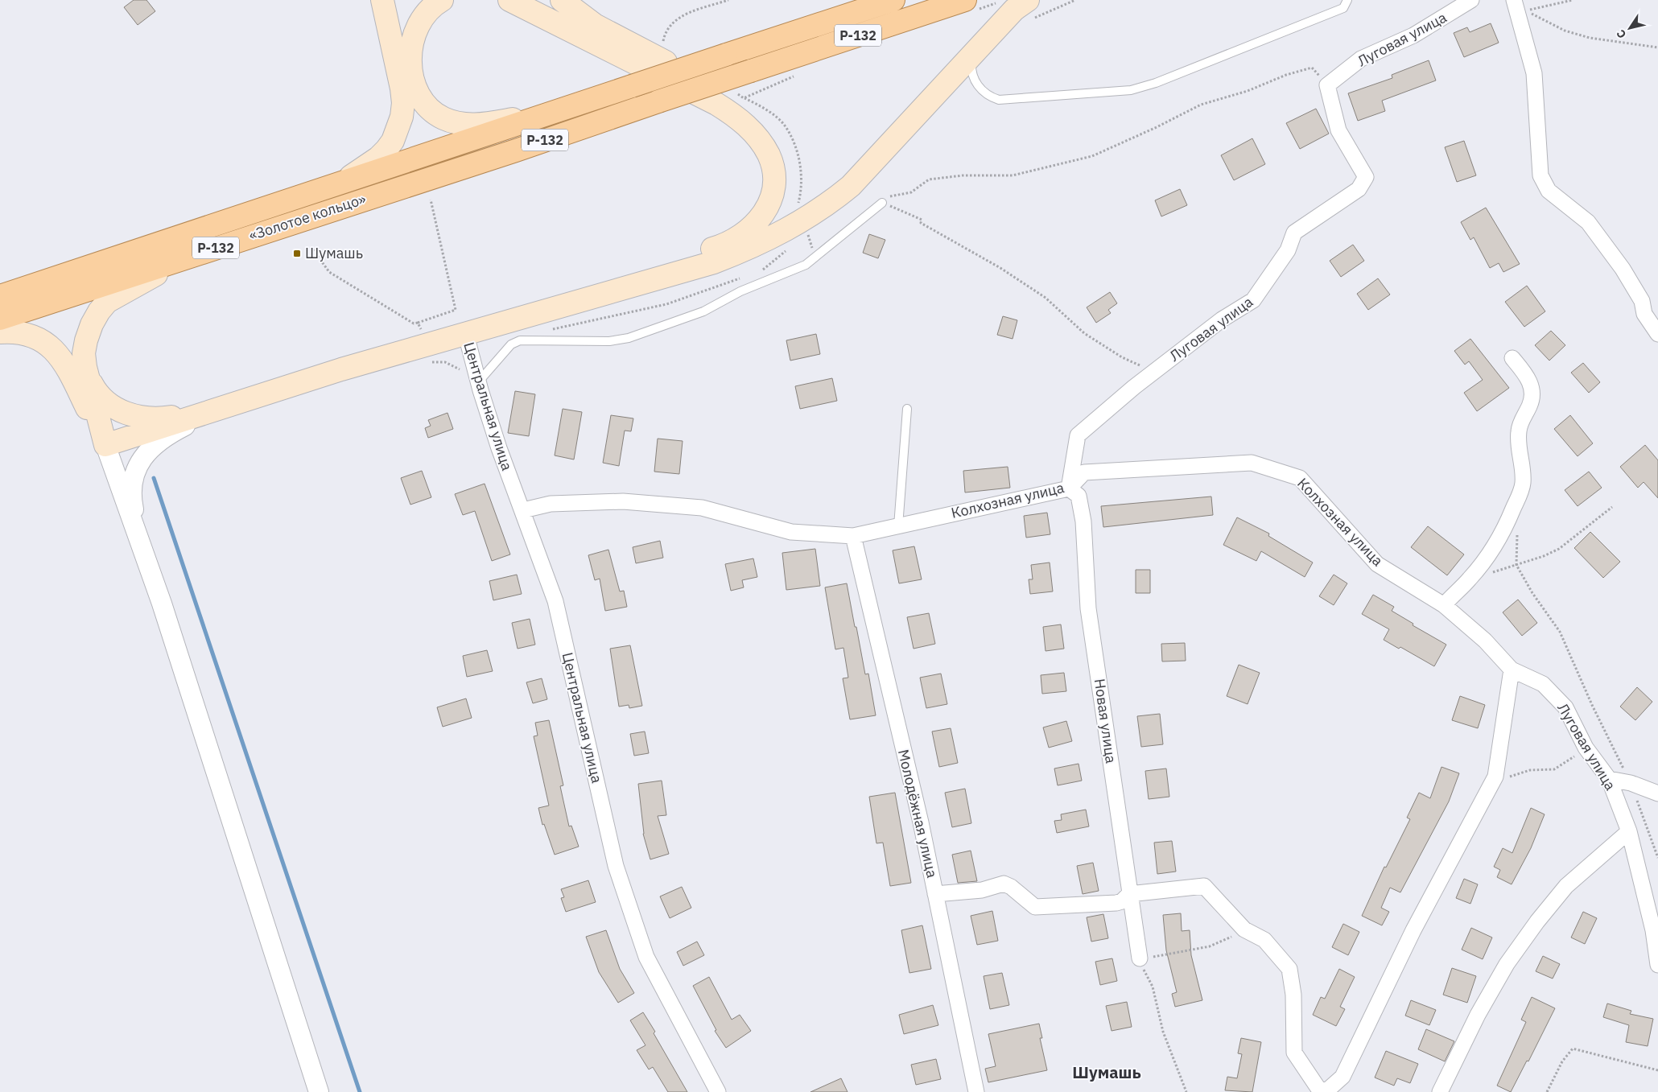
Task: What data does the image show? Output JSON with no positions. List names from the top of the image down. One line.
{"streets":{"main road":["Р-132","«Золотое кольцо»"],"street":["Луговая улица","Центральная улица","Колхозная улица","Новая улица","Молодёжная улица"]},"crossings":[["Р-132","«Золотое кольцо»"],["Луговая улица","Колхозная улица"],["Луговая улица","Новая улица"],["Центральная улица","Колхозная улица"],["Колхозная улица","Новая улица"],["Колхозная улица","Молодёжная улица"]],"districts":["Шумашь"],"places":{"transit":["Шумашь"]},"north":"bottom left"}
